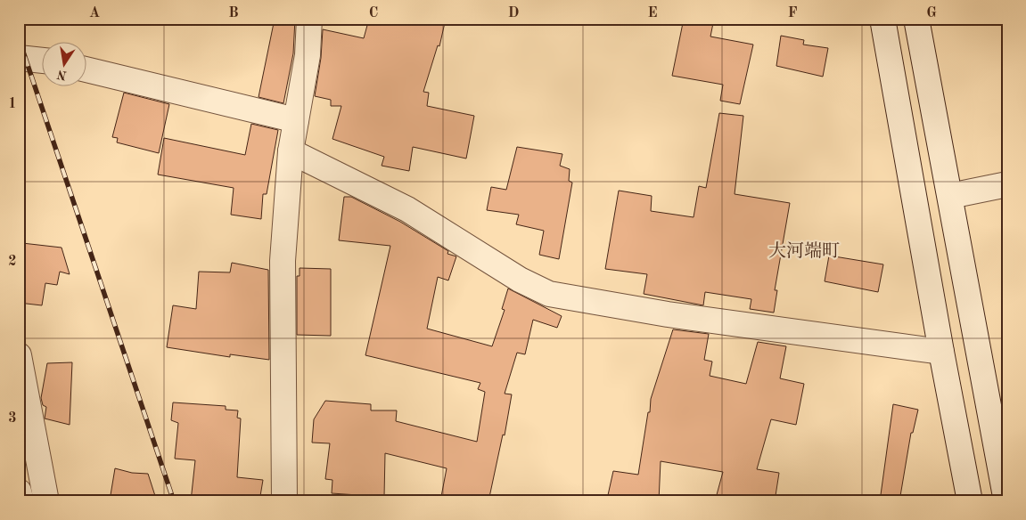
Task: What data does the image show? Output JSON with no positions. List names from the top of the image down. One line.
{"districts":["大河端町"],"north":"bottom","grid":{"columns":["A","B","C","D","E","F","G"],"rows":["1","2","3"]}}
